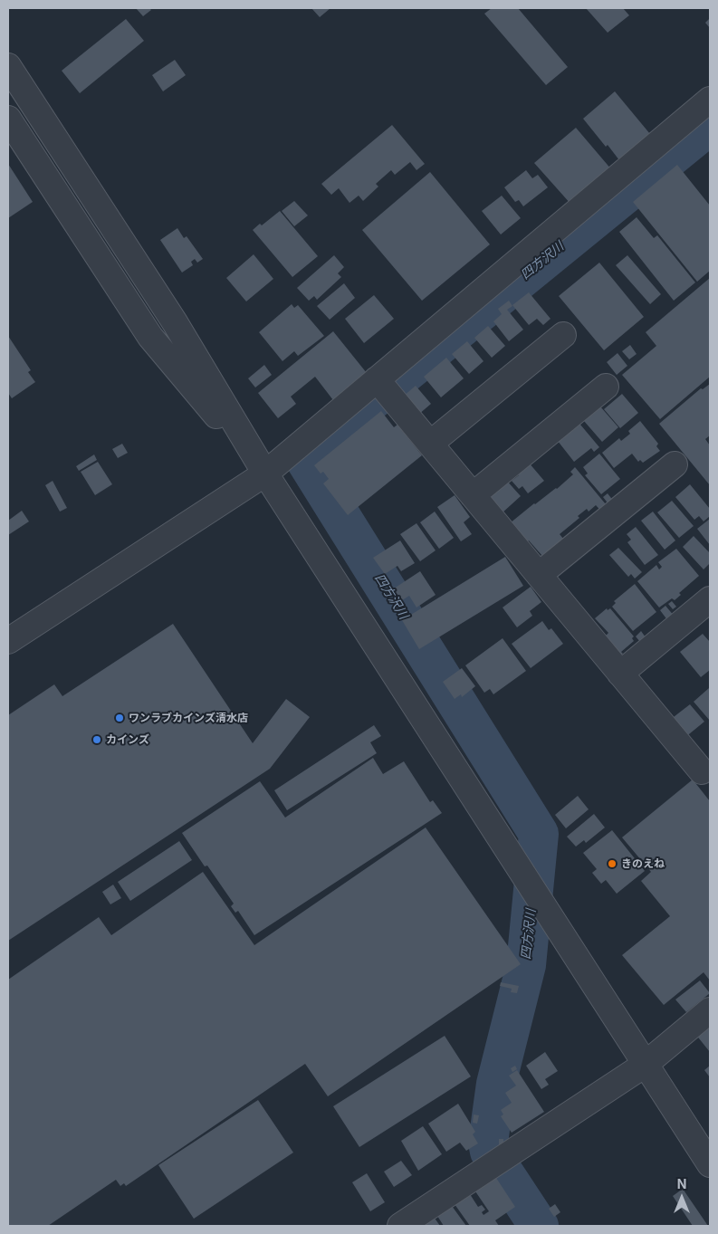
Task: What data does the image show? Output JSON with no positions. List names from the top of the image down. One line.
{"water":["四方沢川"],"places":["ワンラブカインズ清水店","カインズ","きのえね"],"north":"top"}
